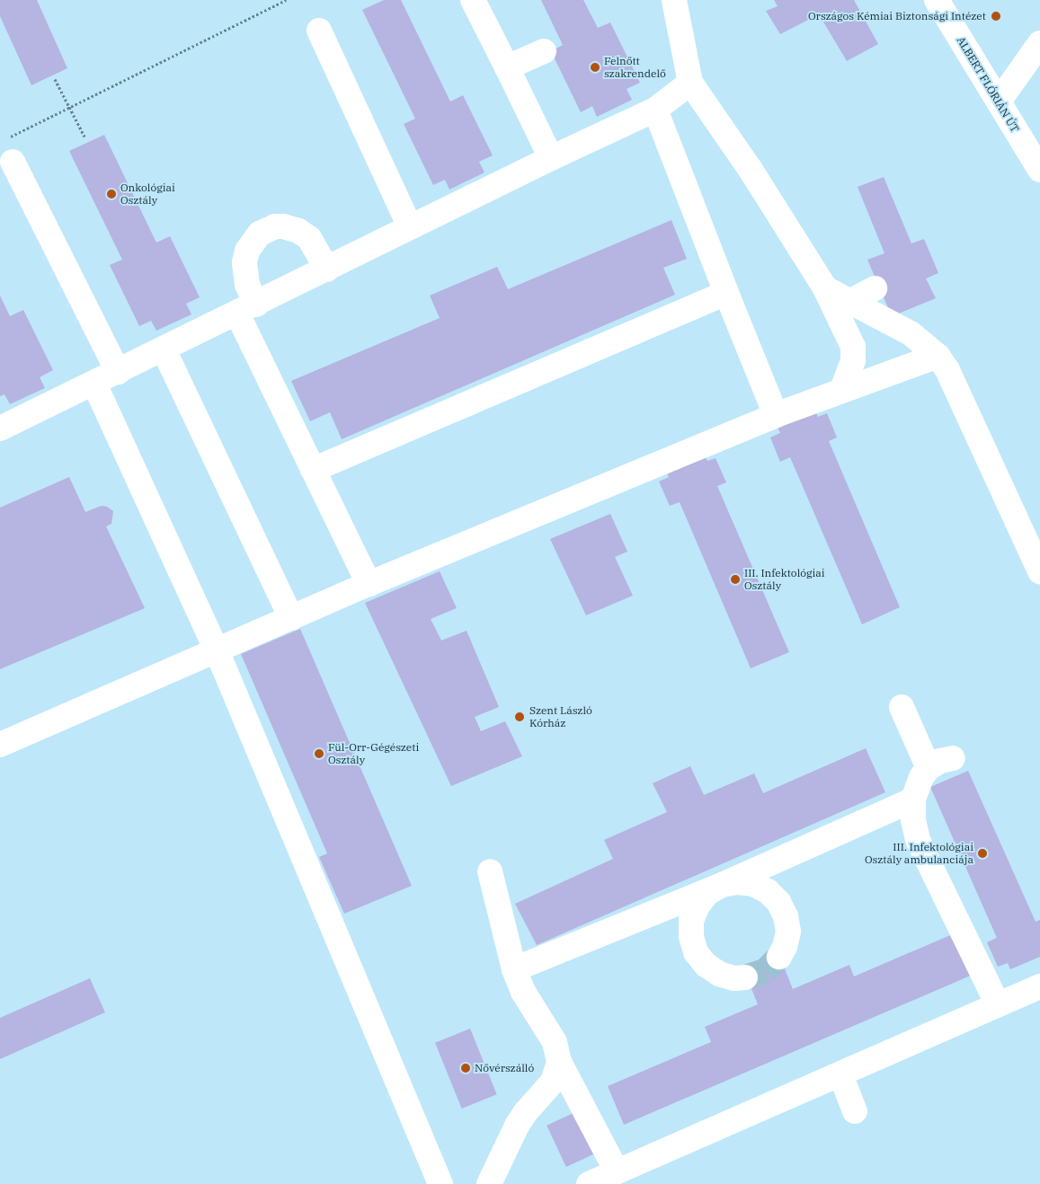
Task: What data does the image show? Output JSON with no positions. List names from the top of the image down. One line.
{"streets":{"street":["ALBERT FLÓRIÁN ÚT"]},"places":["Országos Kémiai Biztonsági Intézet","Felnőtt szakrendelő","Onkológiai Osztály","III. Infektológiai Osztály","Szent László Kórház","Fül-Orr-Gégészeti Osztály","III. Infektológiai Osztály ambulanciája","Nővérszálló"]}
